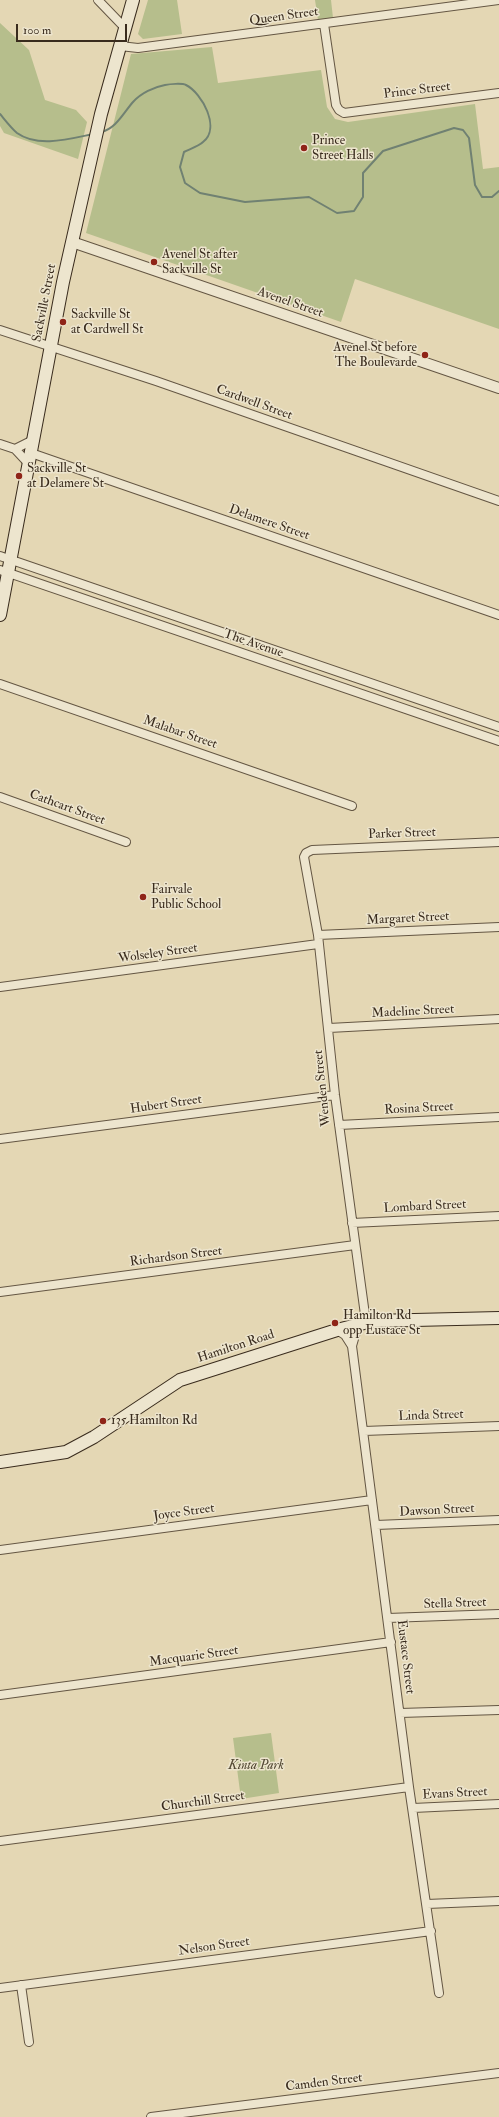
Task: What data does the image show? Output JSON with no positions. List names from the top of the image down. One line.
{"streets":{"main road":["Sackville Street","Hamilton Road"],"street":["Queen Street","Prince Street","Avenel Street","Cardwell Street","Delamere Street","The Avenue","Malabar Street","Cathcart Street","Parker Street","Margaret Street","Wolseley Street","Madeline Street","Wenden Street","Hubert Street","Rosina Street","Lombard Street","Richardson Street","Linda Street","Dawson Street","Joyce Street","Stella Street","Macquarie Street","Eustace Street","Evans Street","Churchill Street","Nelson Street","Camden Street"]},"crossings":[["Queen Street","Prince Street"],["Queen Street","Sackville Street"],["Sackville Street","Avenel Street"],["Sackville Street","Cardwell Street"],["Sackville Street","Delamere Street"],["Sackville Street","The Avenue"],["Parker Street","Wenden Street"],["Margaret Street","Wenden Street"],["Wolseley Street","Wenden Street"],["Madeline Street","Wenden Street"],["Wenden Street","Hubert Street"],["Wenden Street","Rosina Street"],["Wenden Street","Lombard Street"],["Wenden Street","Richardson Street"],["Wenden Street","Hamilton Road"],["Linda Street","Eustace Street"],["Dawson Street","Eustace Street"],["Joyce Street","Eustace Street"],["Stella Street","Eustace Street"],["Macquarie Street","Eustace Street"],["Eustace Street","Evans Street"],["Eustace Street","Churchill Street"],["Eustace Street","Nelson Street"]],"parks":["Kinta Park"],"places":["Prince Street Halls","Avenel St after Sackville St","Sackville St at Cardwell St","Avenel St before The Boulevarde","Sackville St at Delamere St","Fairvale Public School","Hamilton Rd opp Eustace St","135 Hamilton Rd"],"scale_bar":"100 m"}
